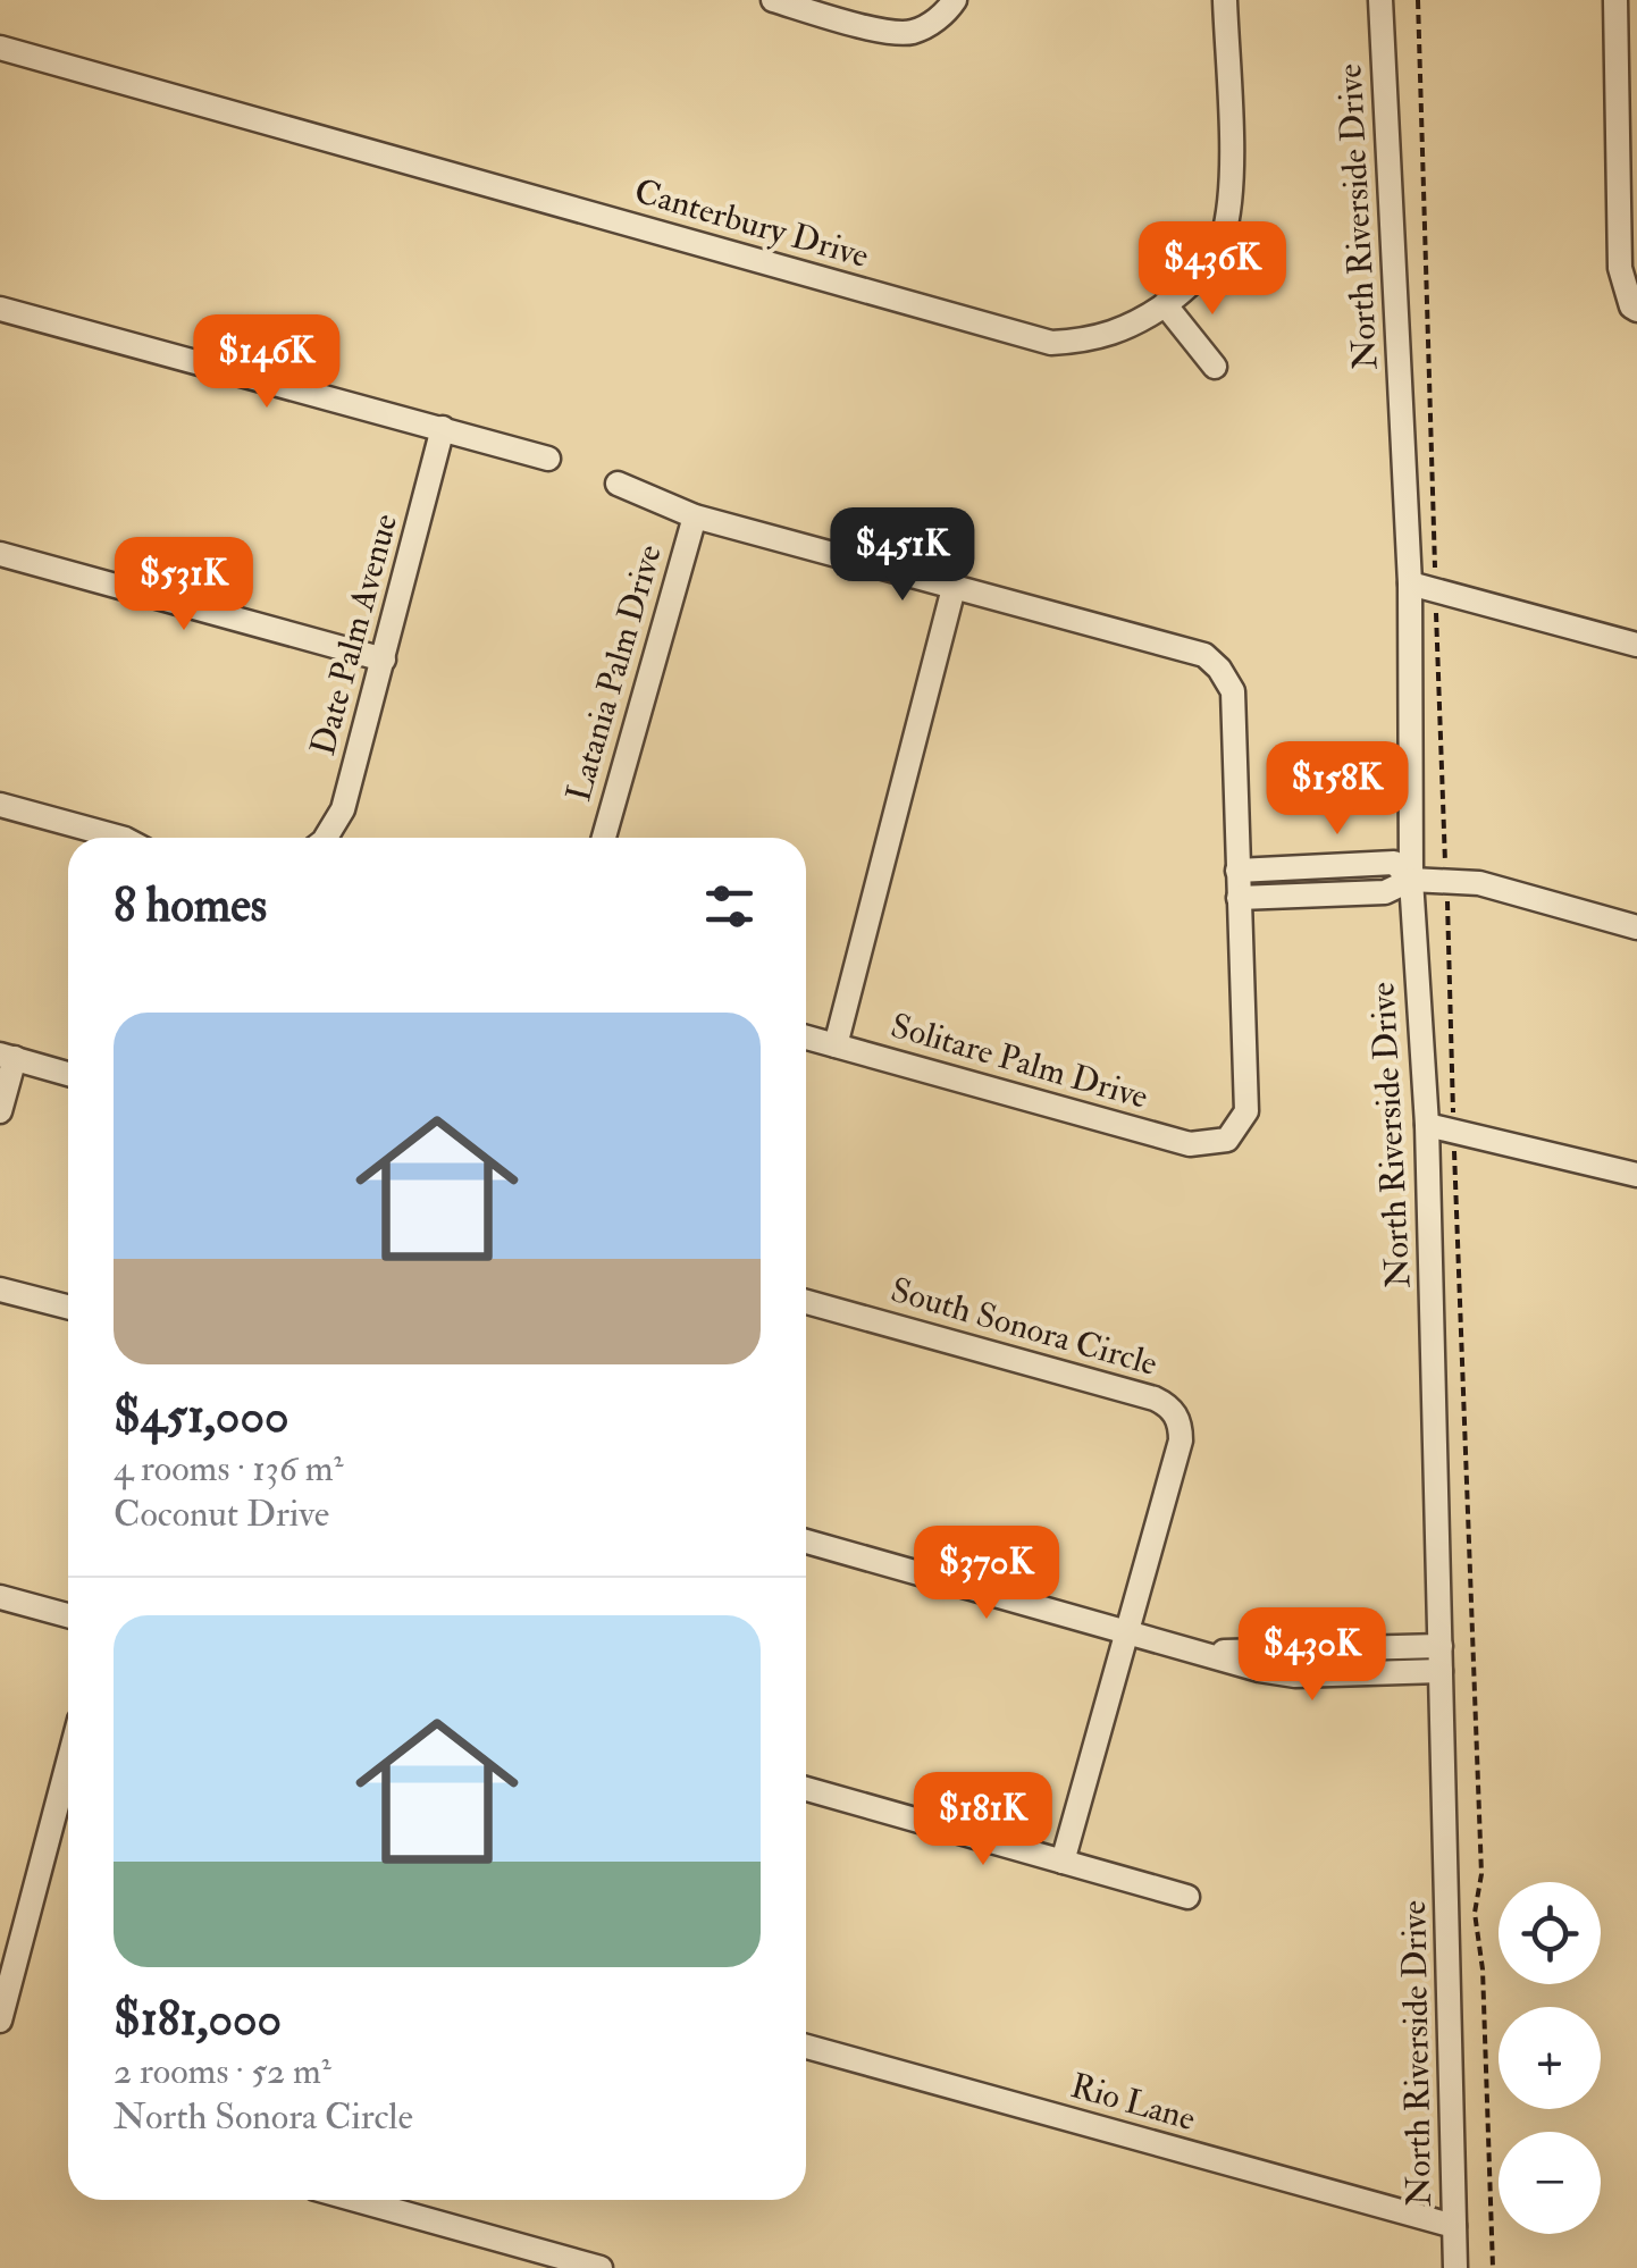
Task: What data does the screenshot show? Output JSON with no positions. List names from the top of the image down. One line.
{"streets":{"street":["North Riverside Drive","Canterbury Drive","Date Palm Avenue","Latania Palm Drive","Solitare Palm Drive","South Sonora Circle","Rio Lane"]},"crossings":[["North Riverside Drive","Rio Lane"]],"page":{"price":["$436K","$146K","$451K","$531K","$158K","$370K","$430K","$181K"],"heading":"8 homes","list":[{"name":"$451,000","note":"4 rooms · 136 m² · Coconut Drive"},{"name":"$181,000","note":"2 rooms · 52 m² · North Sonora Circle"}],"map_buttons":["+","−"]}}
